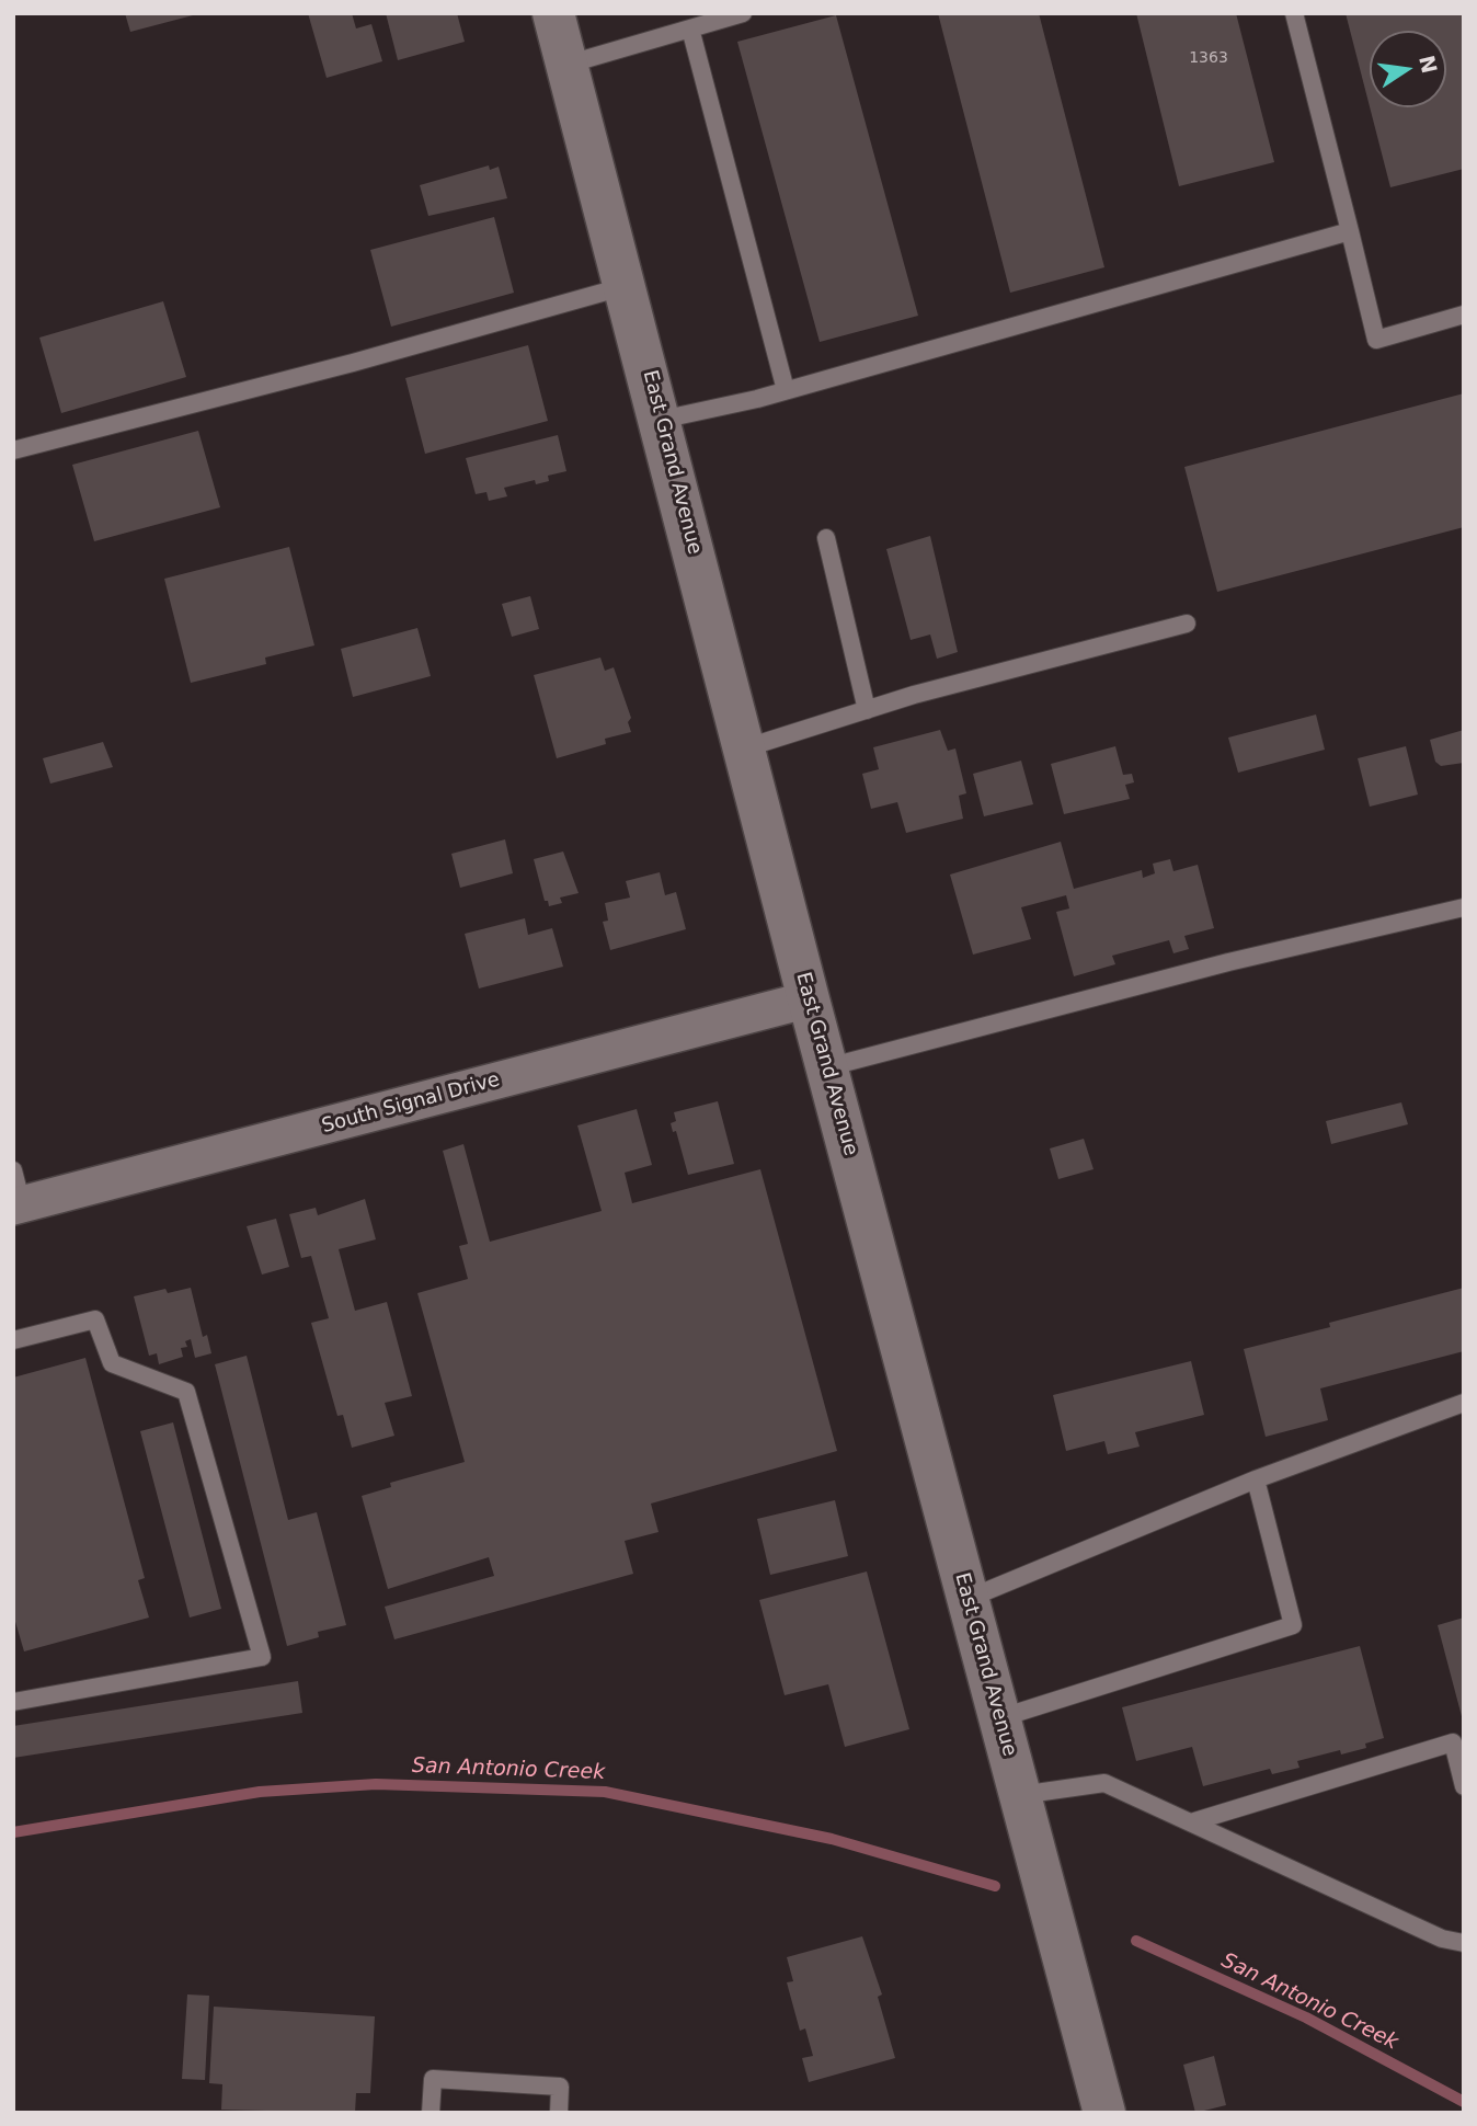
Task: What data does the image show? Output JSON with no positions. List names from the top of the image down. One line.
{"streets":{"street":["East Grand Avenue","South Signal Drive"]},"crossings":[["East Grand Avenue","South Signal Drive"]],"water":["San Antonio Creek"],"house_numbers":["1363"],"north":"right"}
